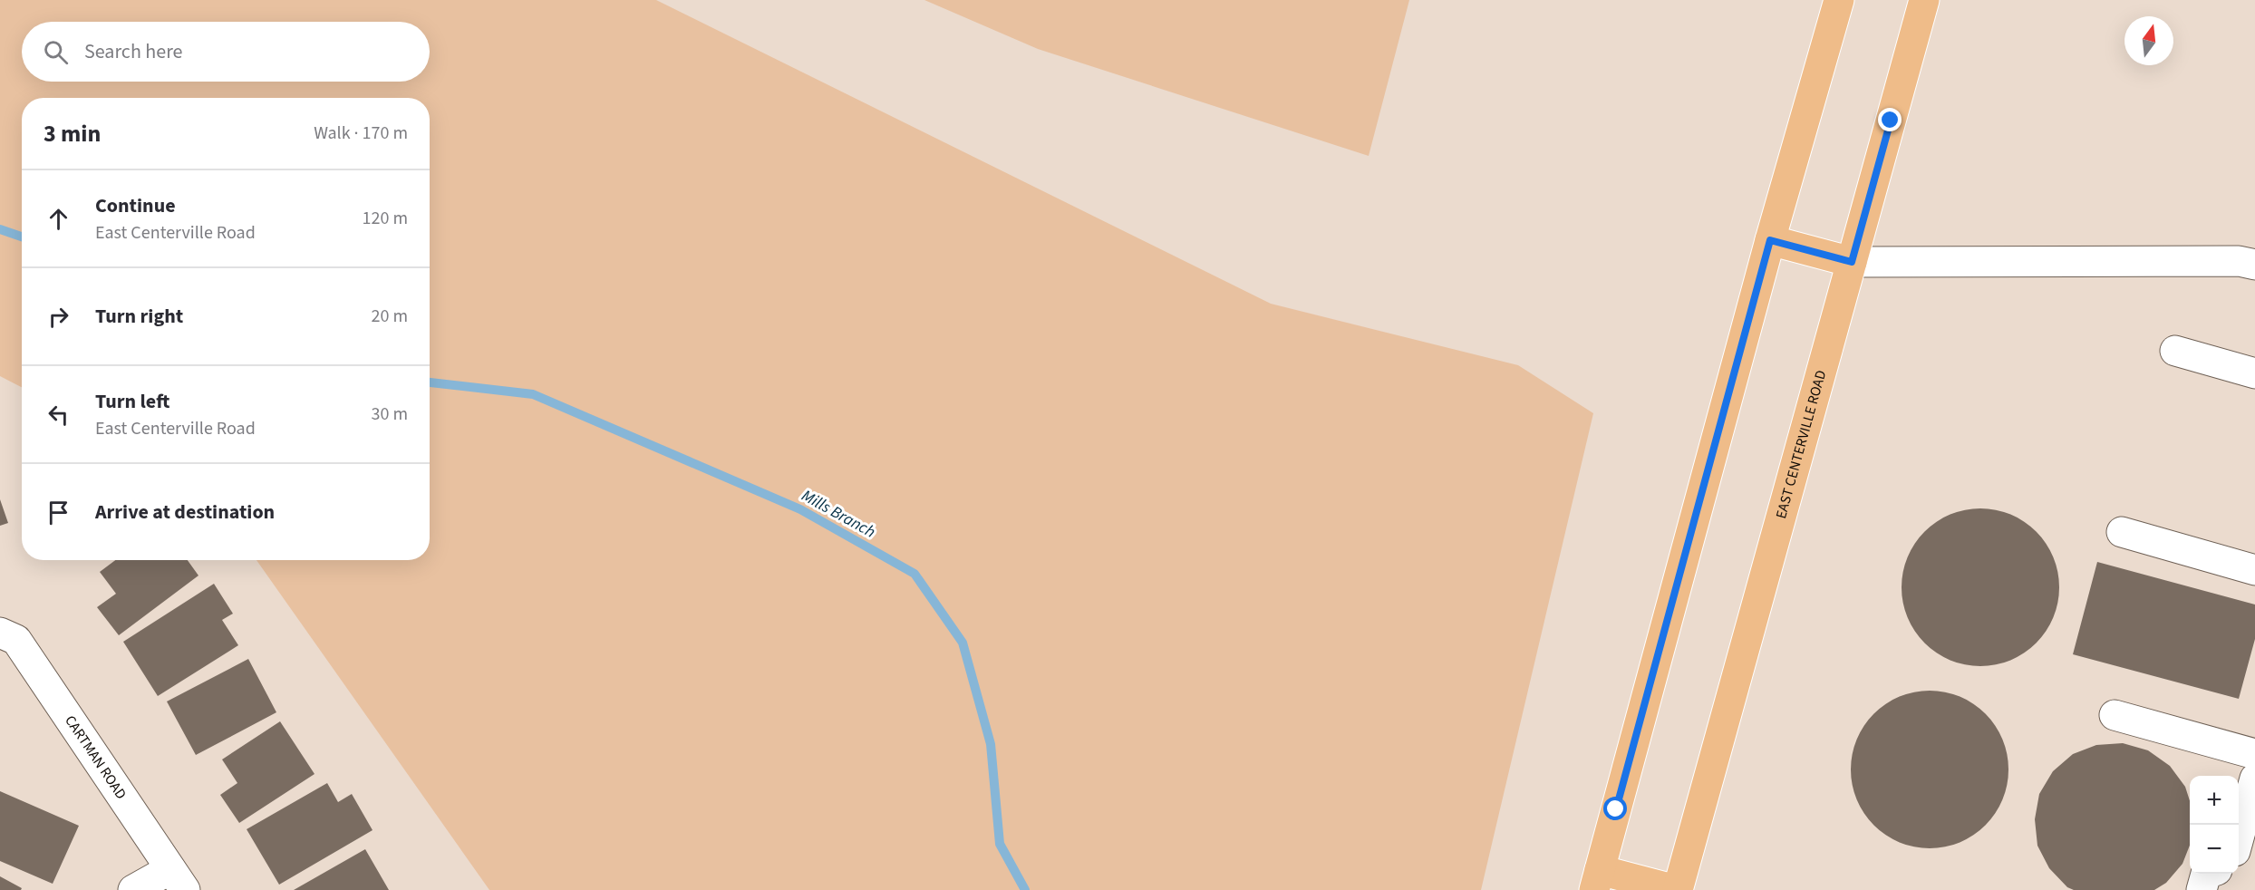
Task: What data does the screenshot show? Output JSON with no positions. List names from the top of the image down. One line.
{"streets":{"main road":["EAST CENTERVILLE ROAD"],"street":["CARTMAN ROAD"]},"water":["Mills Branch"],"north":"top","page":{"search":"Search here","heading":["3 min","Walk · 170 m"],"list":[["Continue","East Centerville Road","120 m"],["Turn right","20 m"],["Turn left","East Centerville Road","30 m"],"Arrive at destination"],"map_buttons":["+","−"]}}
